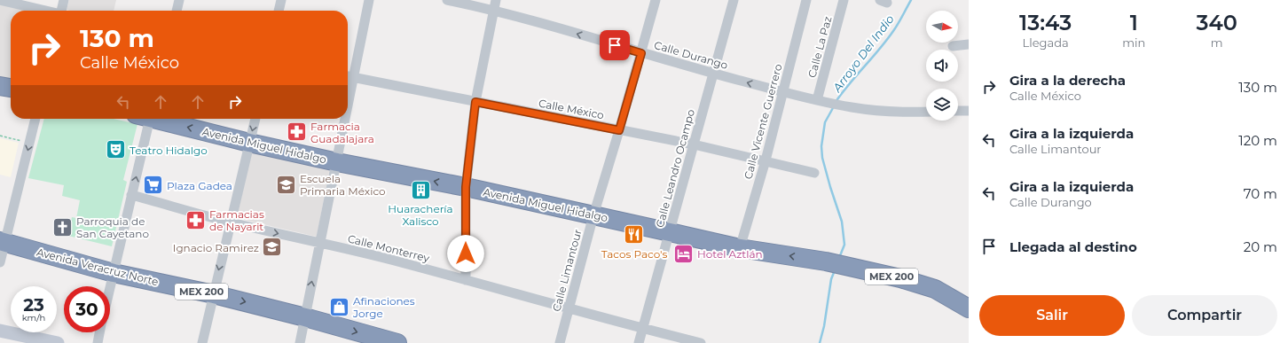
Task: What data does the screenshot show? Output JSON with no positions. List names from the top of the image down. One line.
{"streets":{"highway":["Avenida Miguel Hidalgo","Avenida Veracruz Norte","MEX 200"],"street":["Calle La Paz","Calle Durango","Calle México","Calle Vicente Guerrero","Calle Leandro Ocampo","Calle Monterrey","Calle Limantour"]},"crossings":[["Calle La Paz","Calle Durango"],["Calle Durango","Calle Vicente Guerrero"],["Calle Durango","Calle Leandro Ocampo"],["Calle Durango","Calle Limantour"],["Calle México","Calle Vicente Guerrero"],["Calle México","Calle Leandro Ocampo"],["Calle México","Calle Limantour"],["Calle Vicente Guerrero","Avenida Miguel Hidalgo"],["Avenida Miguel Hidalgo","Calle Leandro Ocampo"],["Avenida Miguel Hidalgo","Calle Limantour"],["Calle Leandro Ocampo","Calle Monterrey"],["Calle Monterrey","Calle Limantour"]],"one_way":["Calle Durango","Avenida Miguel Hidalgo","Avenida Veracruz Norte"],"water":["Arroyo Del Indio"],"places":{"pharmacy":["Farmacia Guadalajara","Farmacias de Nayarit"],"theatre":["Teatro Hidalgo"],"school or university":["Escuela Primaria México","Ignacio Ramirez"],"supermarket":["Plaza Gadea"],"building":["Huarachería Xalisco"],"church":["Parroquia de San Cayetano"],"restaurant":["Tacos Paco's"],"hotel":["Hotel Aztlán"],"shop":["Afinaciones Jorge"]},"north":"right","page":{"eta":["13:43","Llegada","1","min","340","m"],"turn":["130 m","Calle México"],"list":[{"name":"Gira a la derecha","note":"Calle México","value":"130 m"},{"name":"Gira a la izquierda","note":"Calle Limantour","value":"120 m"},{"name":"Gira a la izquierda","note":"Calle Durango","value":"70 m"},{"name":"Llegada al destino","value":"20 m"}],"speed":"23 km/h","limit":"30","buttons":["Salir","Compartir"]}}
